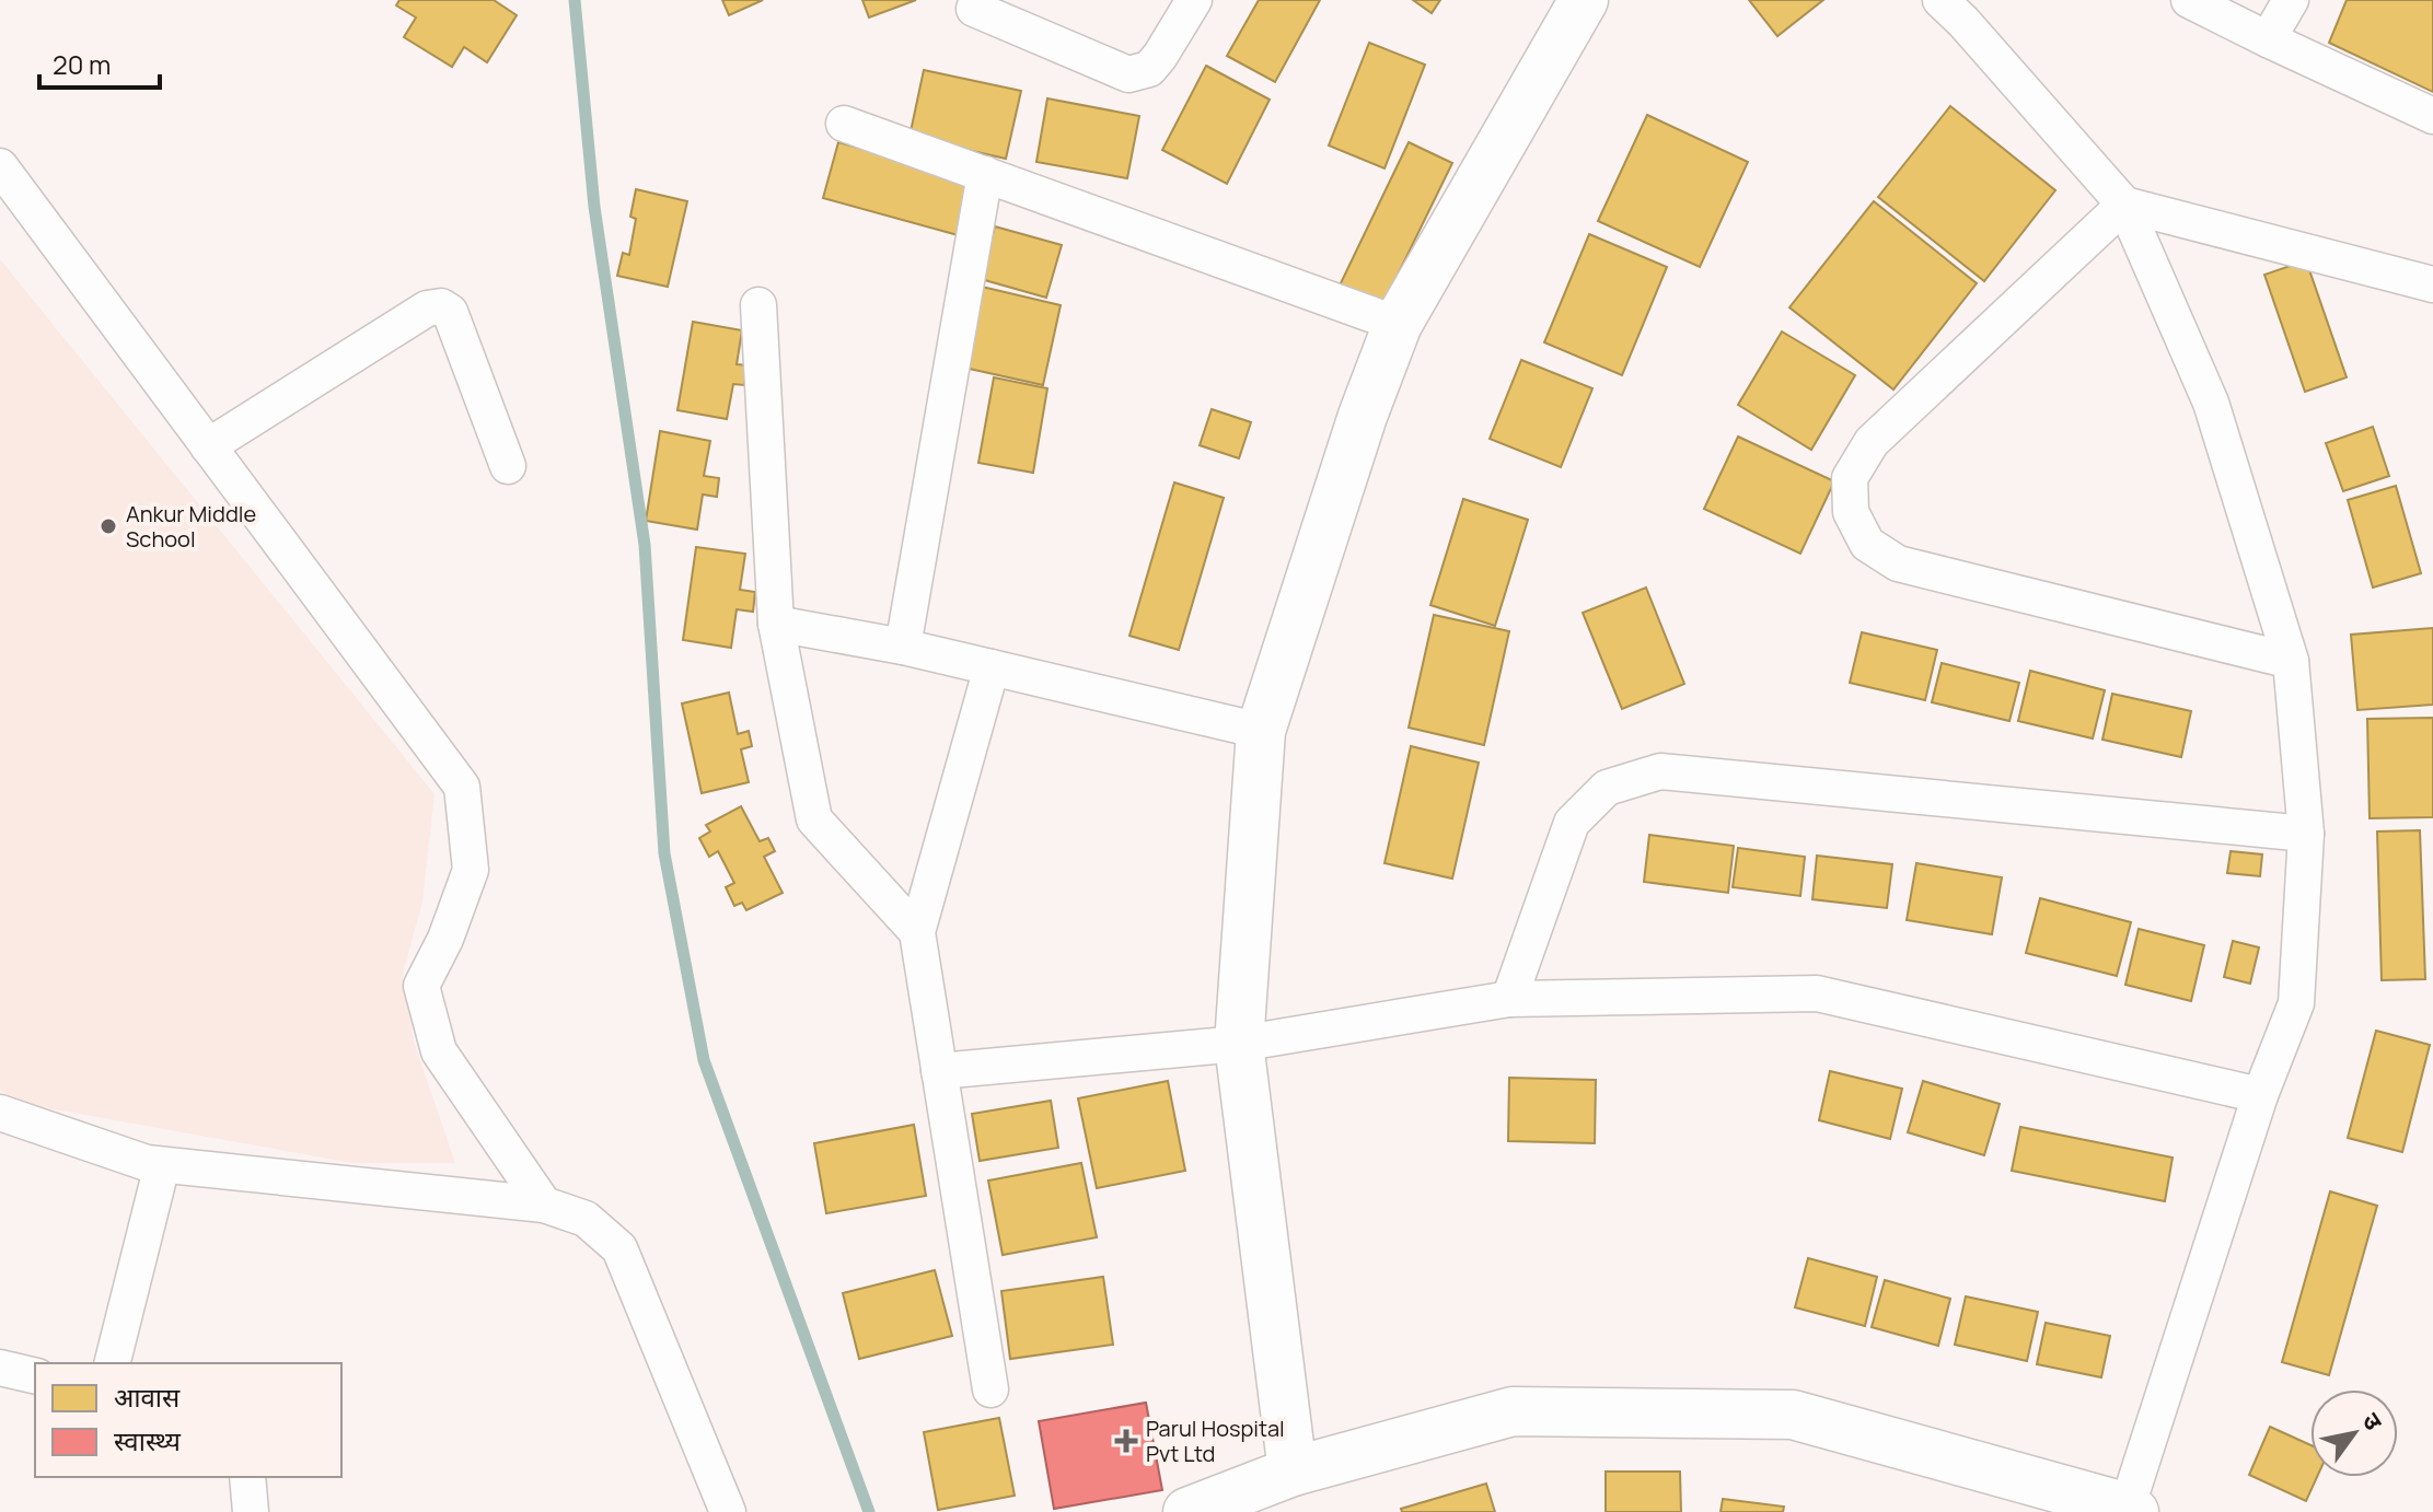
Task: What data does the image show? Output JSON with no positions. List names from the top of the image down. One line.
{"places":{"other":["Ankur Middle School"],"health":["Parul Hospital Pvt Ltd"]},"legend":["आवास","स्वास्थ्य"],"scale_bar":"20 m","north":"top right"}
